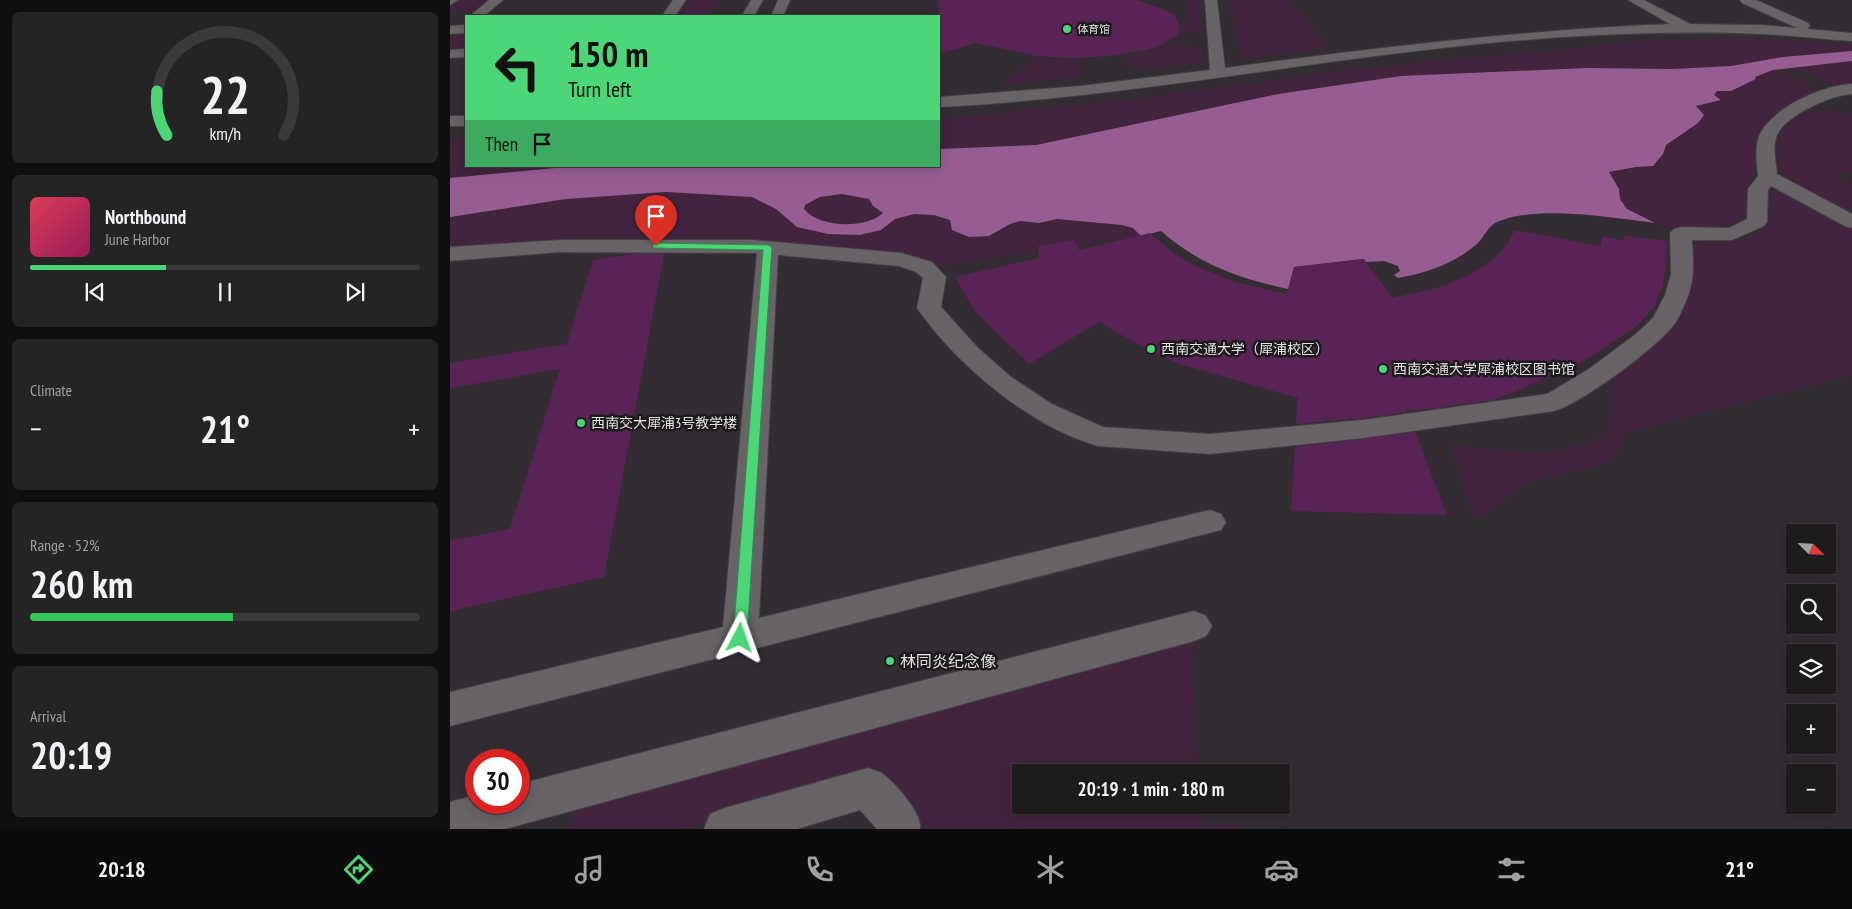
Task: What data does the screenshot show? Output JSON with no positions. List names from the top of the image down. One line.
{"places":["体育馆","西南交通大学（犀浦校区）","西南交通大学犀浦校区图书馆","西南交大犀浦3号教学楼","林同炎纪念像"],"north":"bottom right","page":{"turn":["150 m","Turn left"],"then":"Then","song":["Northbound","June Harbor"],"tile":["Climate",["Range · 52%","260 km"],["Arrival","20:19"]],"heat":["−","21°","+"],"map_buttons":["+","−"],"limit":"30","trip":"20:19 · 1 min · 180 m","tabs":["20:18","21°"],"gauge":["22","km/h"]}}
